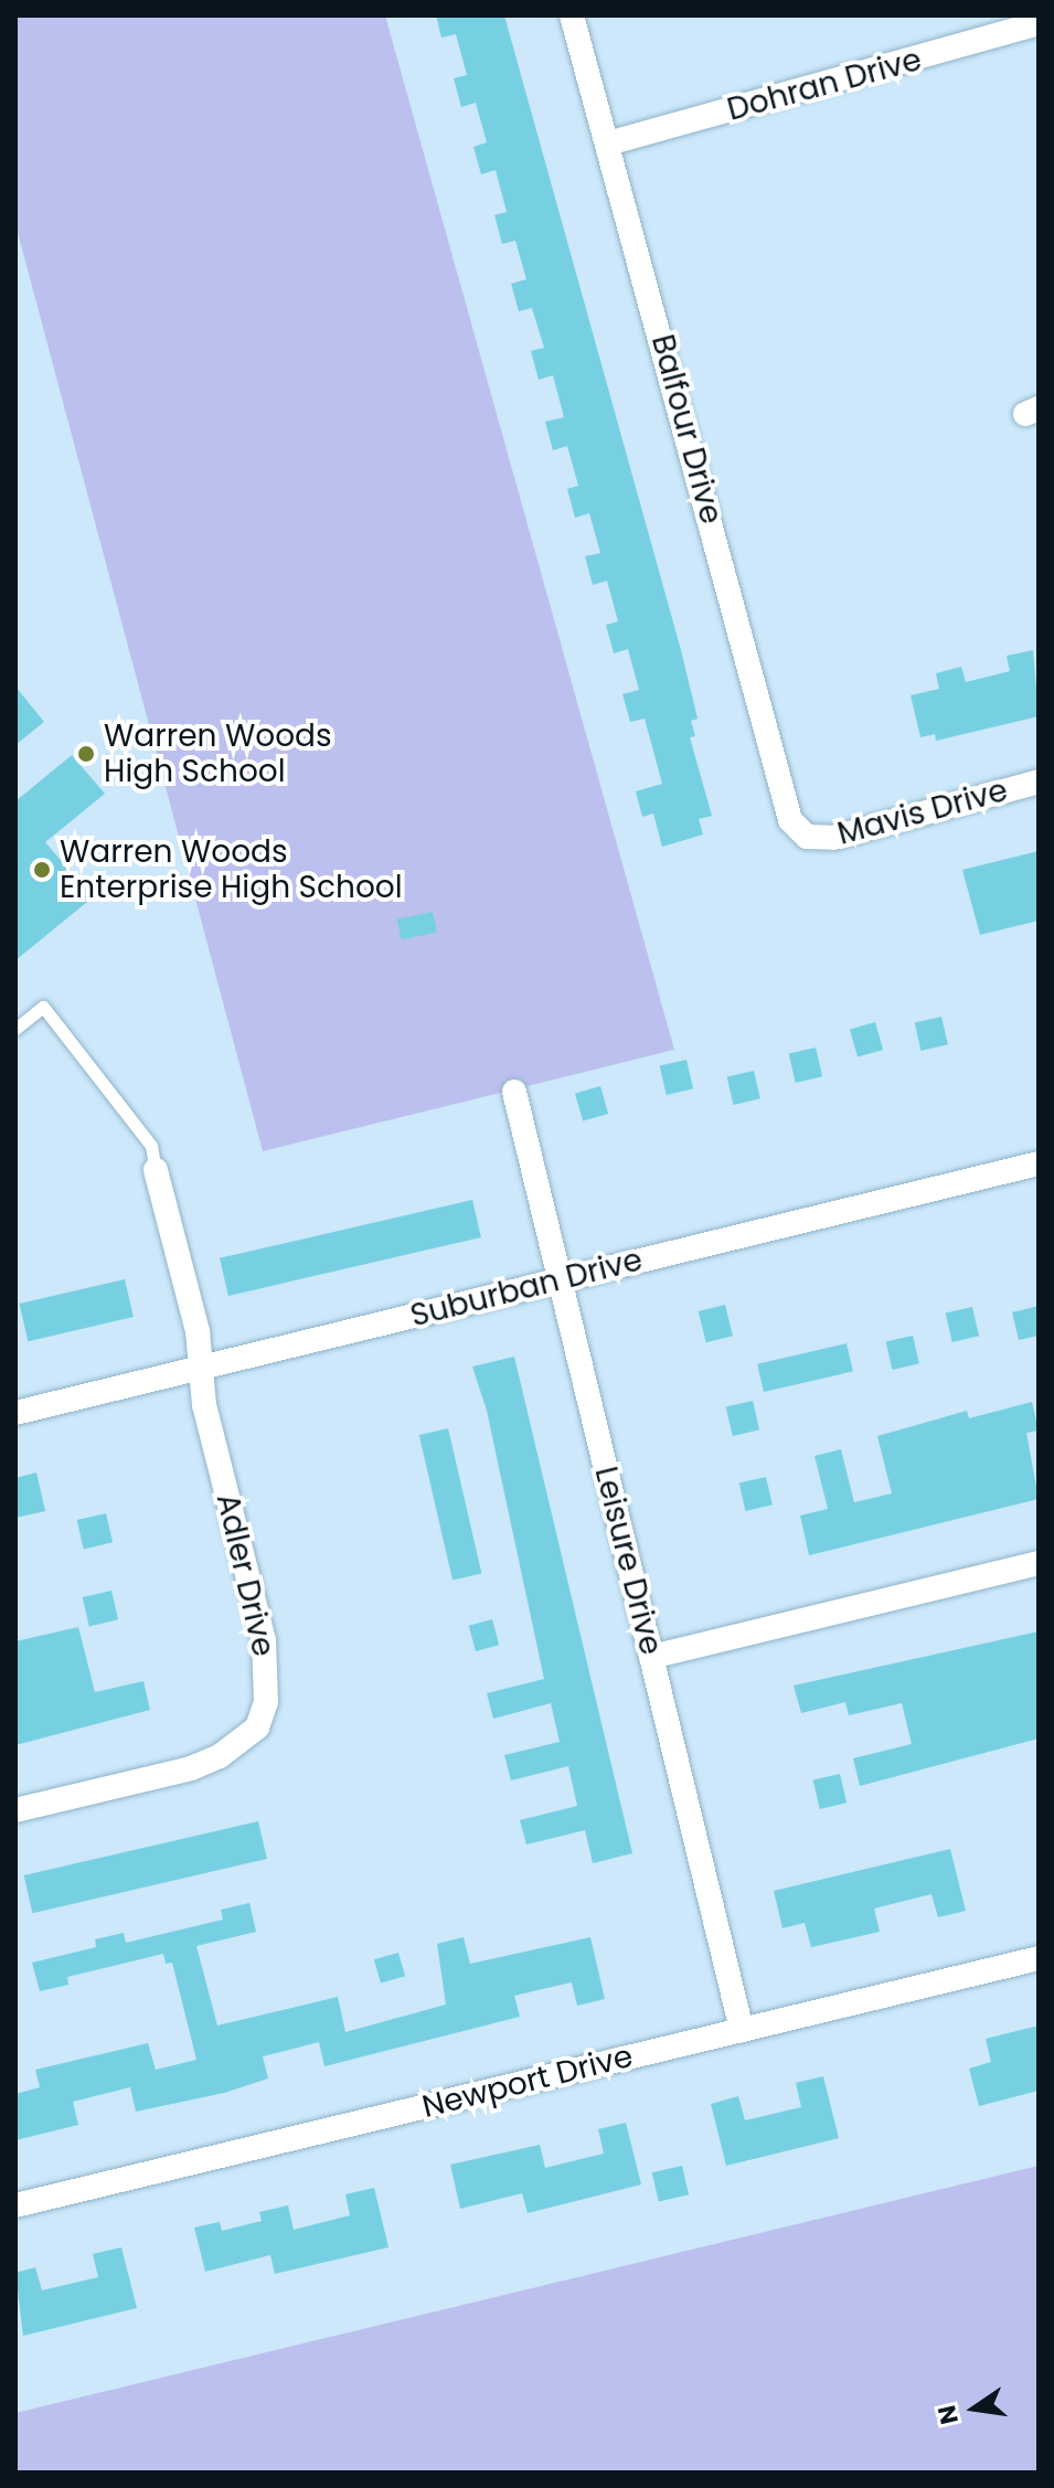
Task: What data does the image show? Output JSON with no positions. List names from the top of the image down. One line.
{"streets":{"street":["Dohran Drive","Balfour Drive","Mavis Drive","Suburban Drive","Leisure Drive","Adler Drive","Newport Drive"]},"crossings":[["Dohran Drive","Balfour Drive"],["Balfour Drive","Mavis Drive"],["Suburban Drive","Leisure Drive"],["Suburban Drive","Adler Drive"],["Leisure Drive","Newport Drive"]],"places":["Warren Woods High School","Warren Woods Enterprise High School"],"north":"left"}
